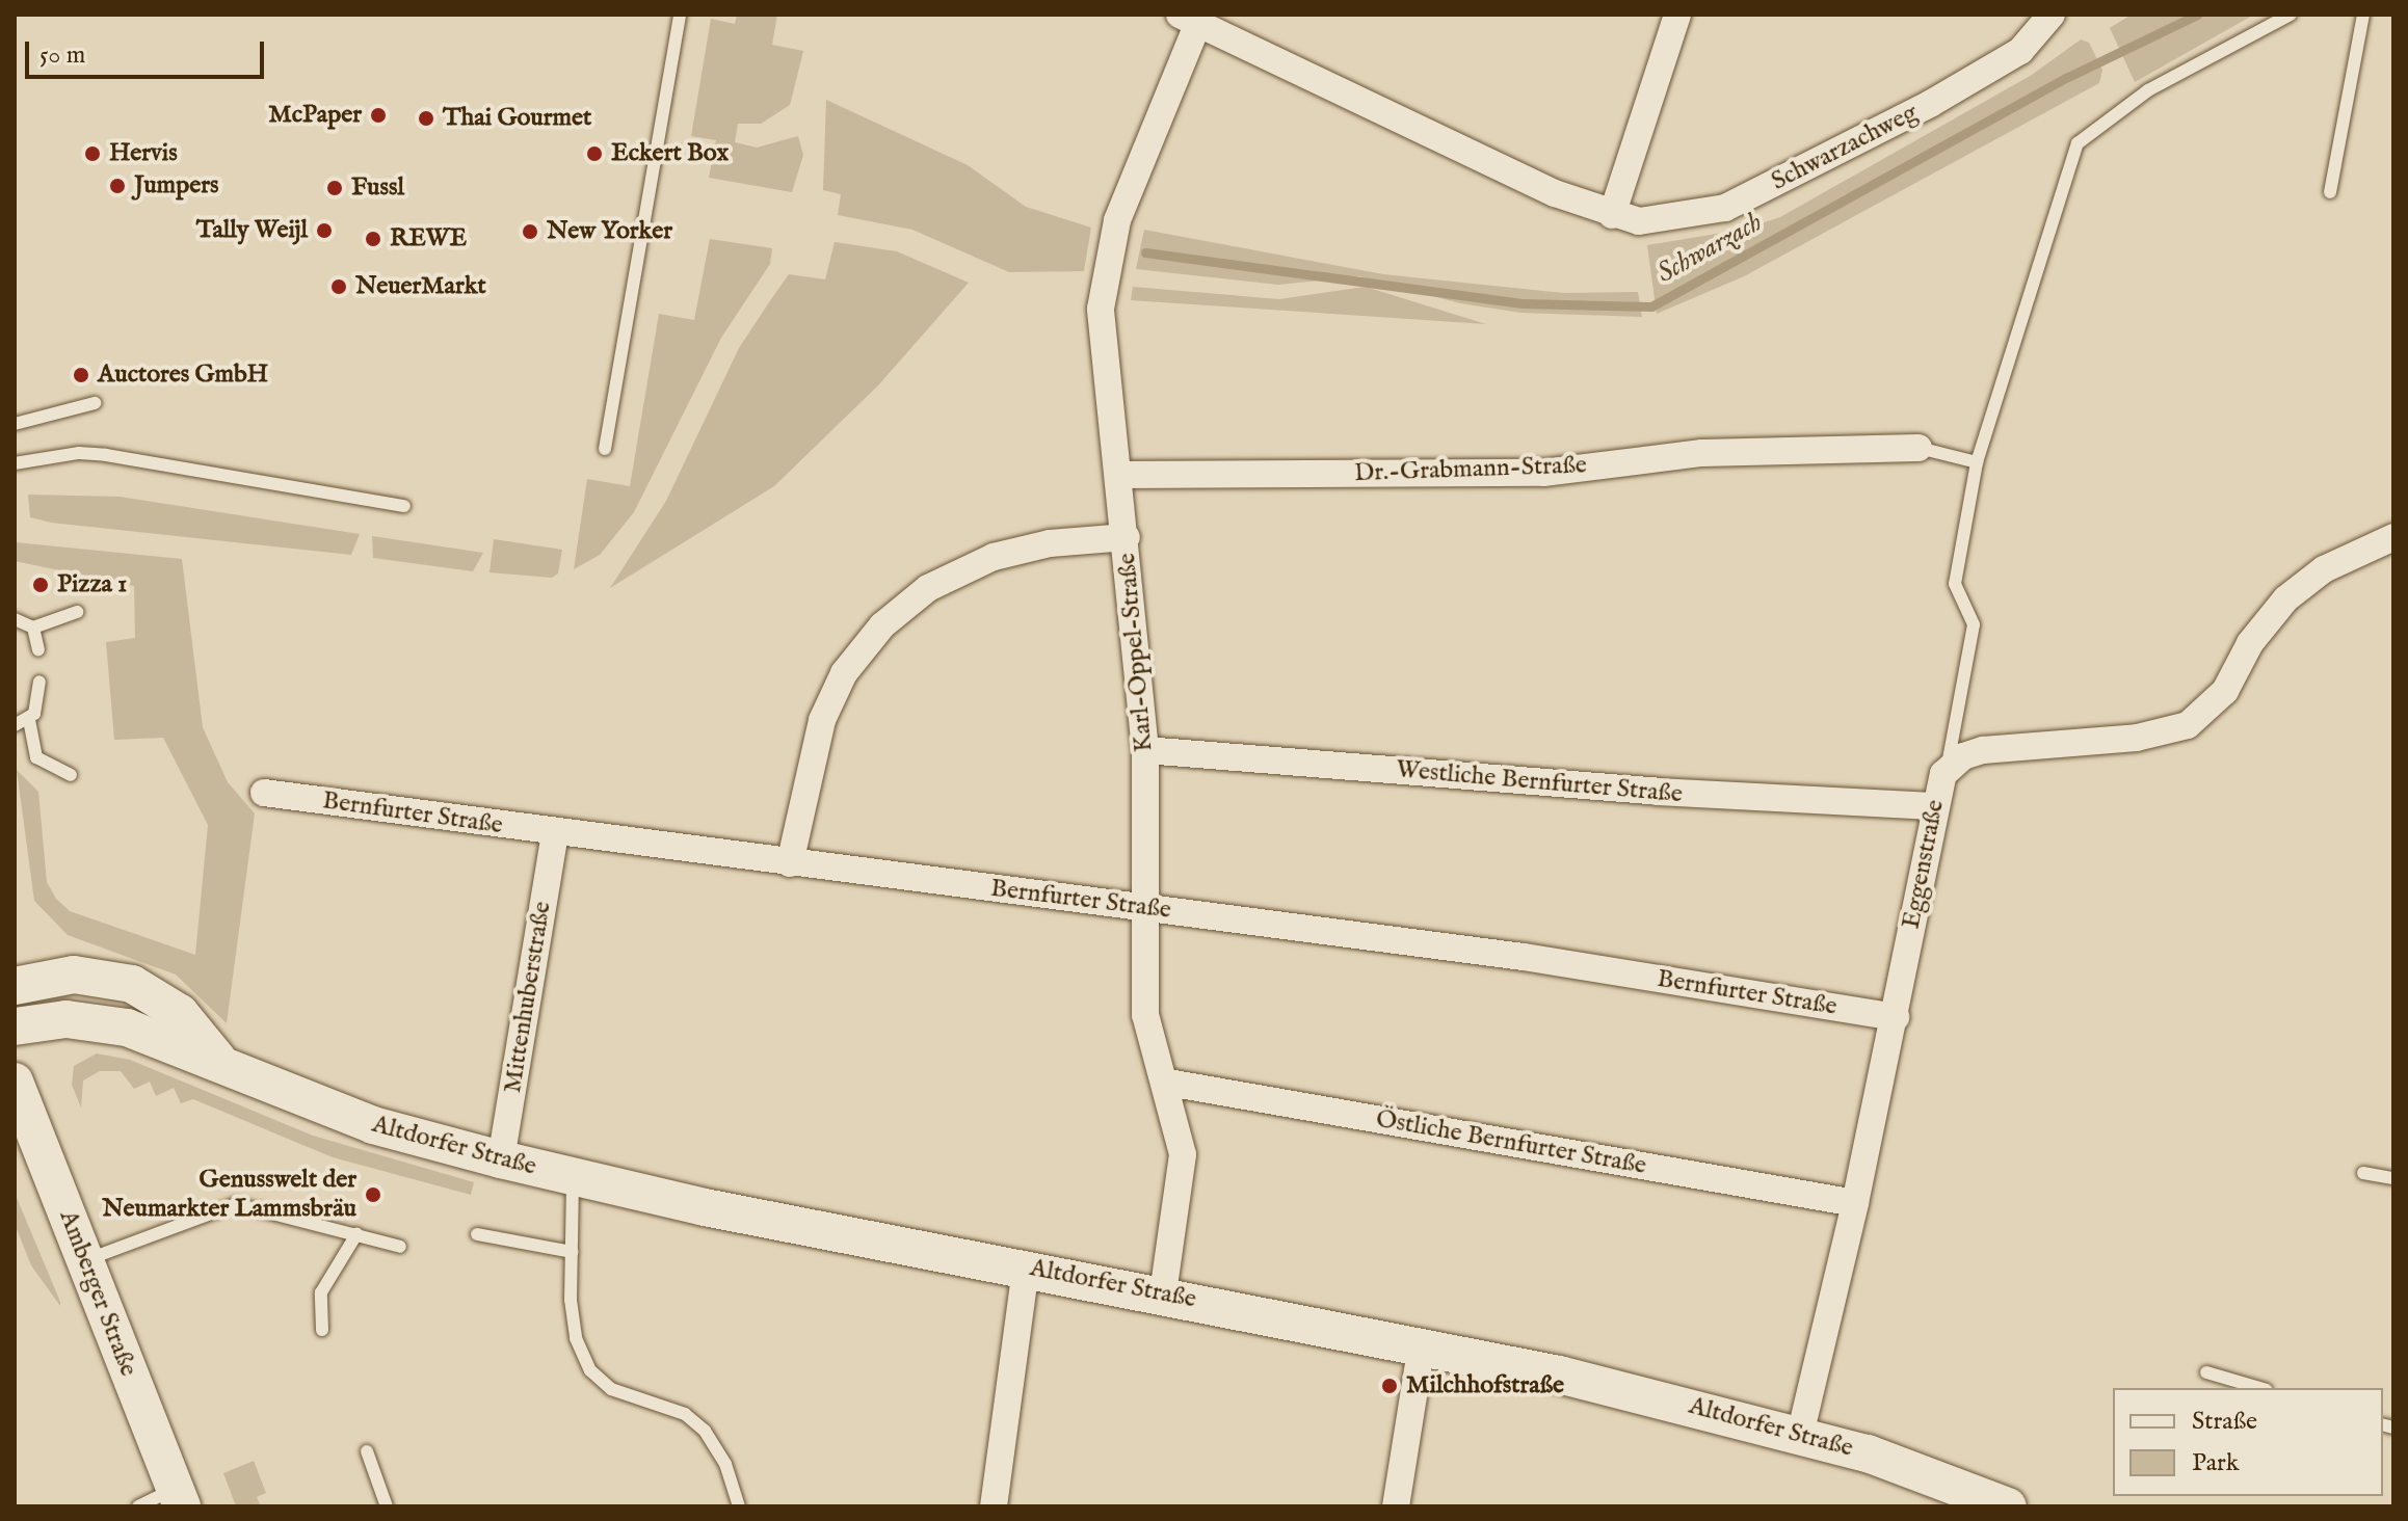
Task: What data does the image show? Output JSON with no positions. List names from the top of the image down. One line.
{"streets":{"main road":["Altdorfer Straße","Amberger Straße"],"street":["Schwarzachweg","Dr.-Grabmann-Straße","Karl-Oppel-Straße","Westliche Bernfurter Straße","Bernfurter Straße","Eggenstraße","Mittenhuberstraße","Östliche Bernfurter Straße"]},"crossings":[["Schwarzachweg","Karl-Oppel-Straße"],["Dr.-Grabmann-Straße","Karl-Oppel-Straße"],["Karl-Oppel-Straße","Westliche Bernfurter Straße"],["Karl-Oppel-Straße","Bernfurter Straße"],["Karl-Oppel-Straße","Östliche Bernfurter Straße"],["Karl-Oppel-Straße","Altdorfer Straße"],["Westliche Bernfurter Straße","Eggenstraße"],["Bernfurter Straße","Eggenstraße"],["Bernfurter Straße","Mittenhuberstraße"],["Eggenstraße","Östliche Bernfurter Straße"],["Eggenstraße","Altdorfer Straße"],["Mittenhuberstraße","Altdorfer Straße"]],"water":["Schwarzach"],"places":["McPaper","Thai Gourmet","Hervis","Eckert Box","Jumpers","Fussl","Tally Weijl","New Yorker","REWE","NeuerMarkt","Auctores GmbH","Pizza 1","Genusswelt der Neumarkter Lammsbräu","Milchhofstraße"],"legend":["Straße","Park"],"scale_bar":"50 m"}
